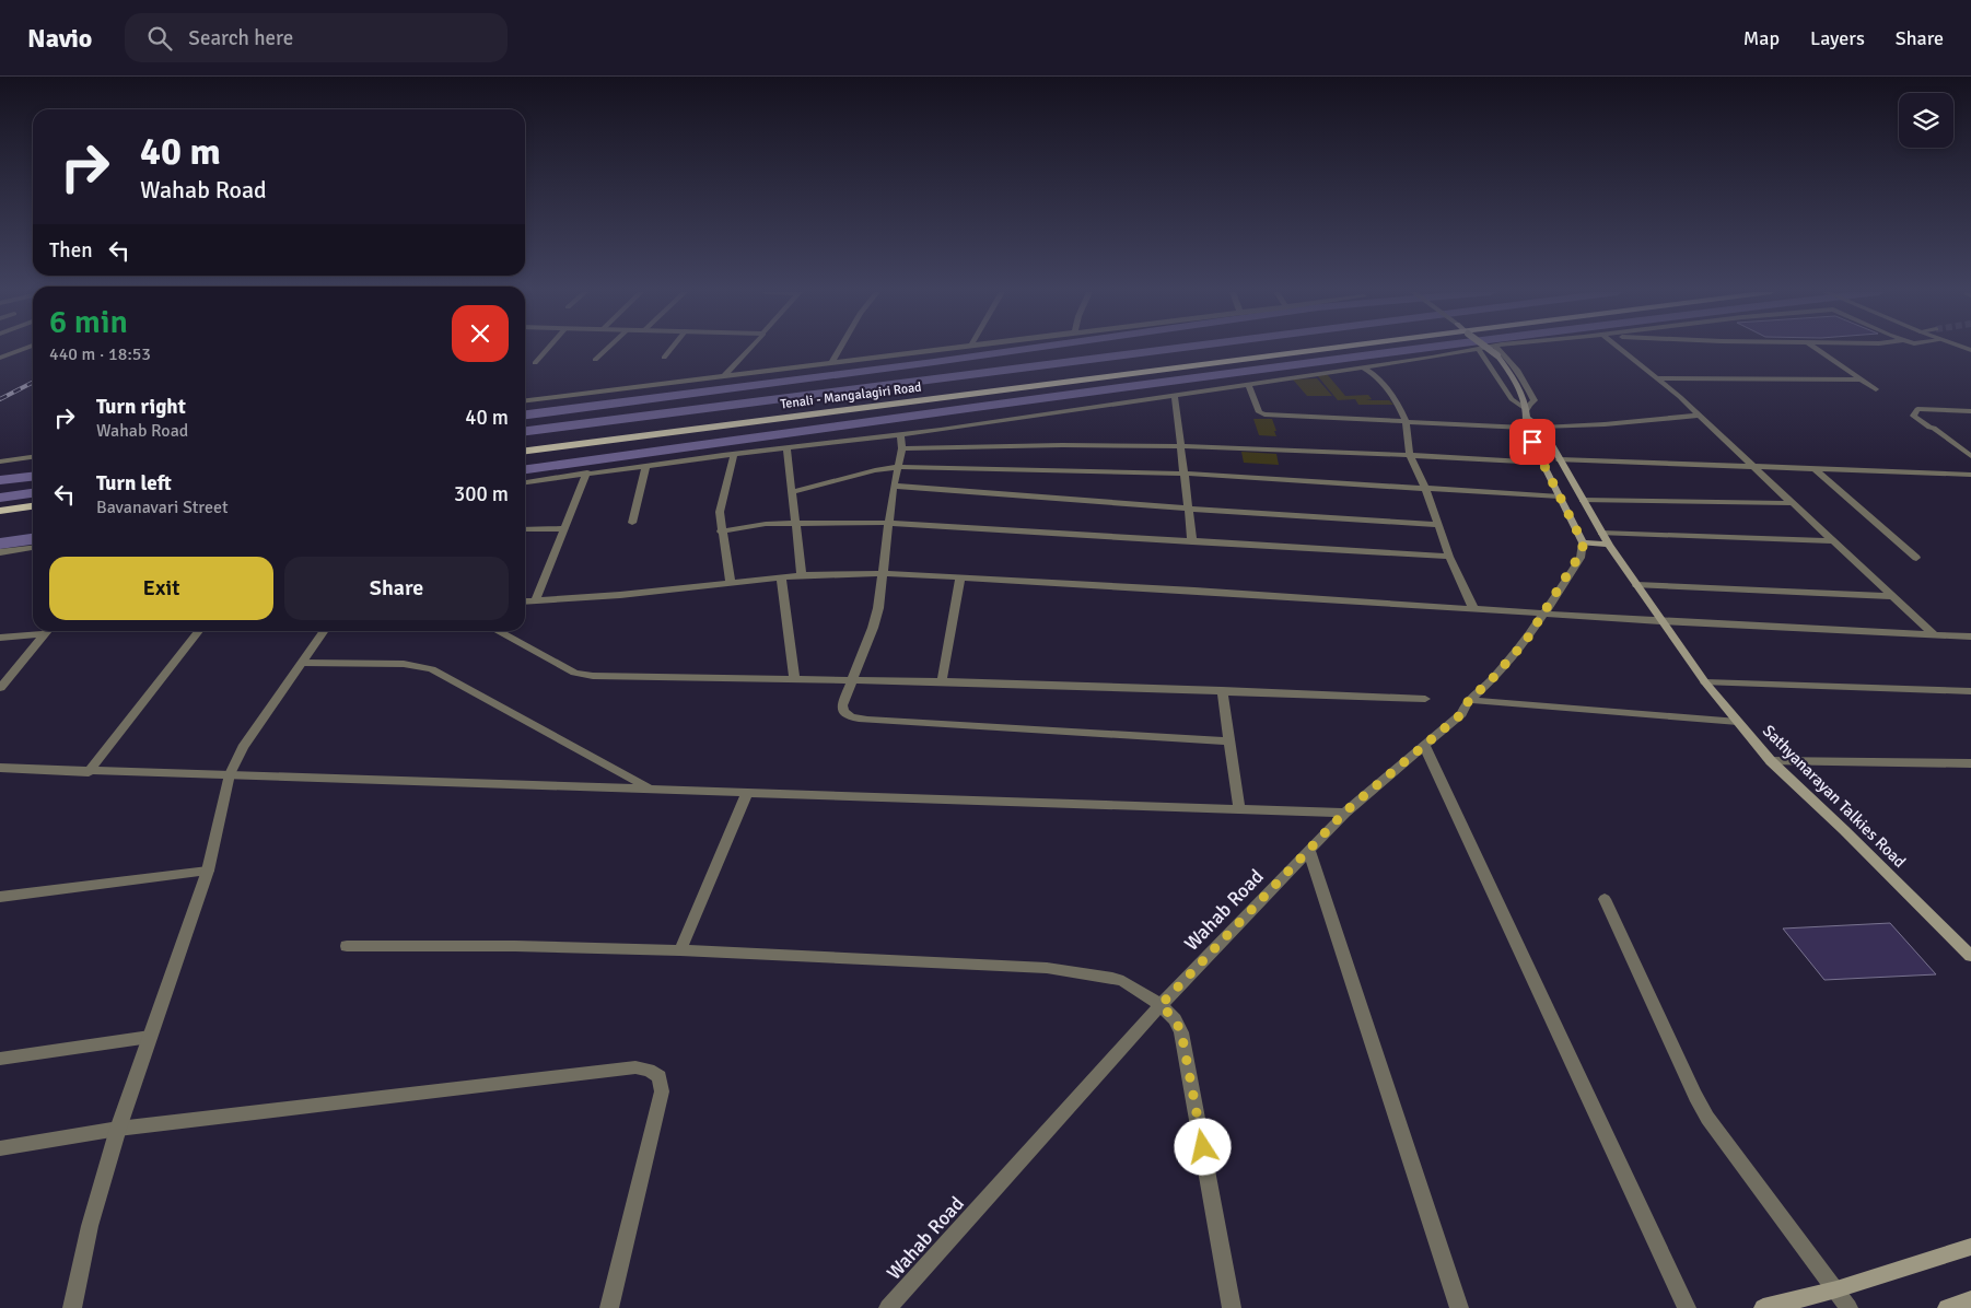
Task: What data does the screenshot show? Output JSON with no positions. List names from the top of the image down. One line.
{"streets":{"main road":["Tenali - Mangalagiri Road","Sathyanarayan Talkies Road"],"street":["Wahab Road"]},"page":{"header":"Navio","search":"Search here","nav":["Map","Layers","Share"],"turn":["40 m","Wahab Road"],"then":"Then","heading":["6 min","440 m · 18:53"],"list":[{"name":"Turn right","note":"Wahab Road","value":"40 m"},{"name":"Turn left","note":"Bavanavari Street","value":"300 m"}],"buttons":["Exit","Share"]}}
